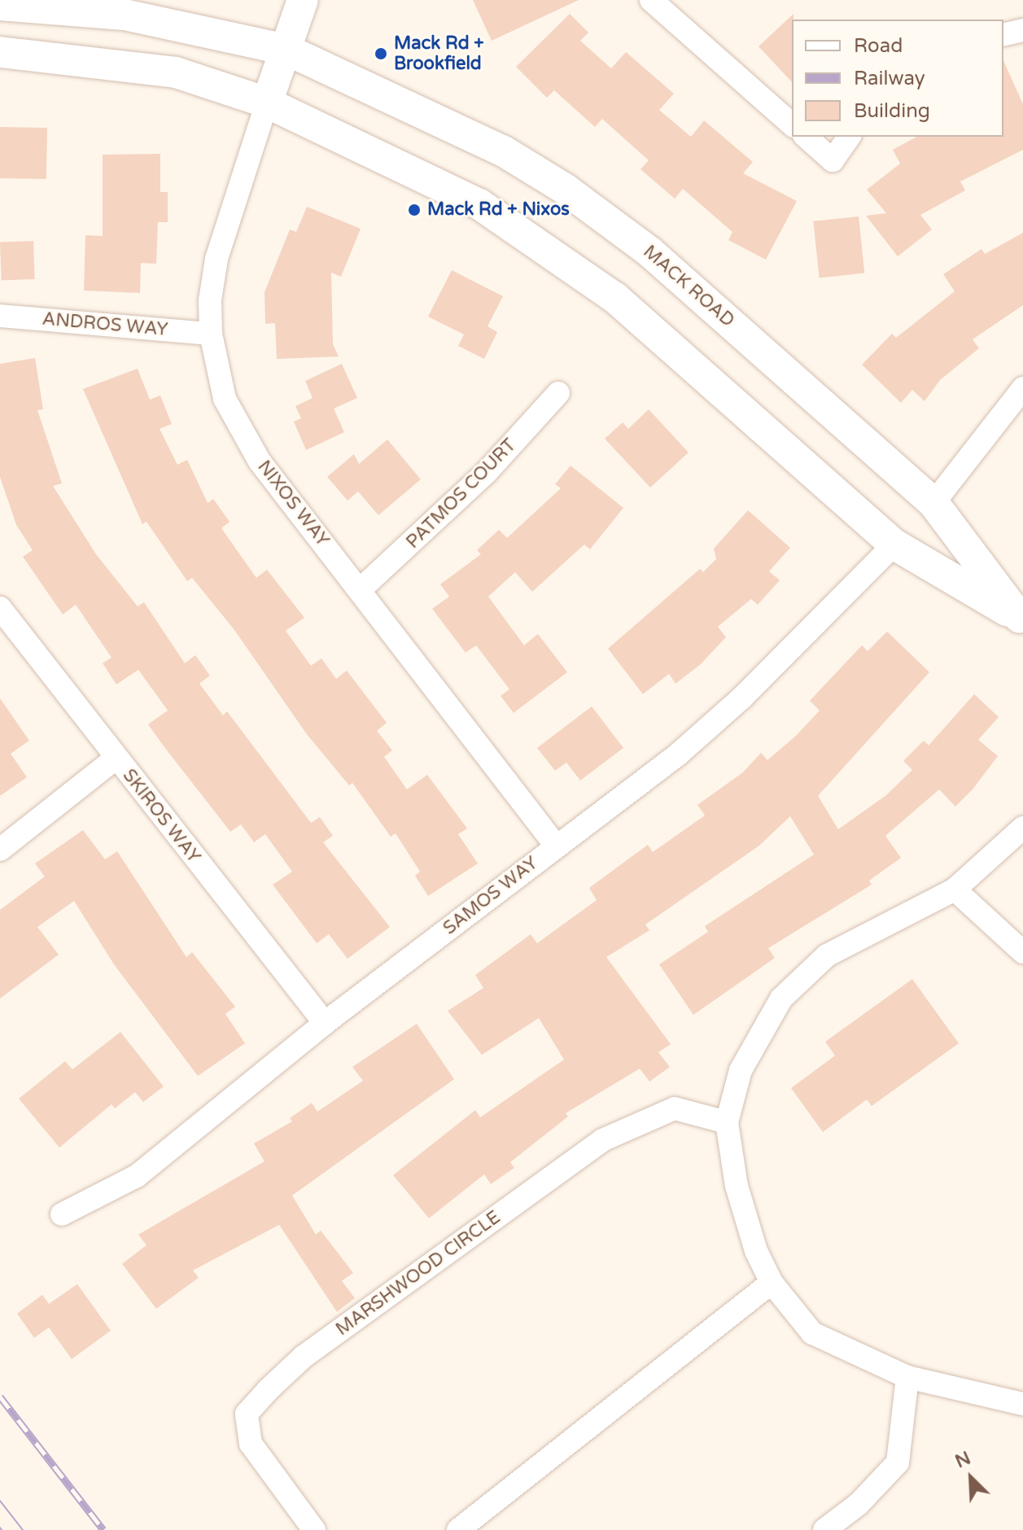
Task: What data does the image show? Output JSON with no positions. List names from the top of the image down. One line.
{"streets":{"main road":["MACK ROAD"],"street":["ANDROS WAY","PATMOS COURT","NIXOS WAY","SKIROS WAY","SAMOS WAY","MARSHWOOD CIRCLE"]},"crossings":[["MACK ROAD","NIXOS WAY"],["MACK ROAD","SAMOS WAY"],["ANDROS WAY","NIXOS WAY"],["PATMOS COURT","NIXOS WAY"],["NIXOS WAY","SAMOS WAY"],["SKIROS WAY","SAMOS WAY"]],"places":["Mack Rd + Brookfield","Mack Rd + Nixos"],"legend":["Road","Railway","Building"],"north":"top left"}
